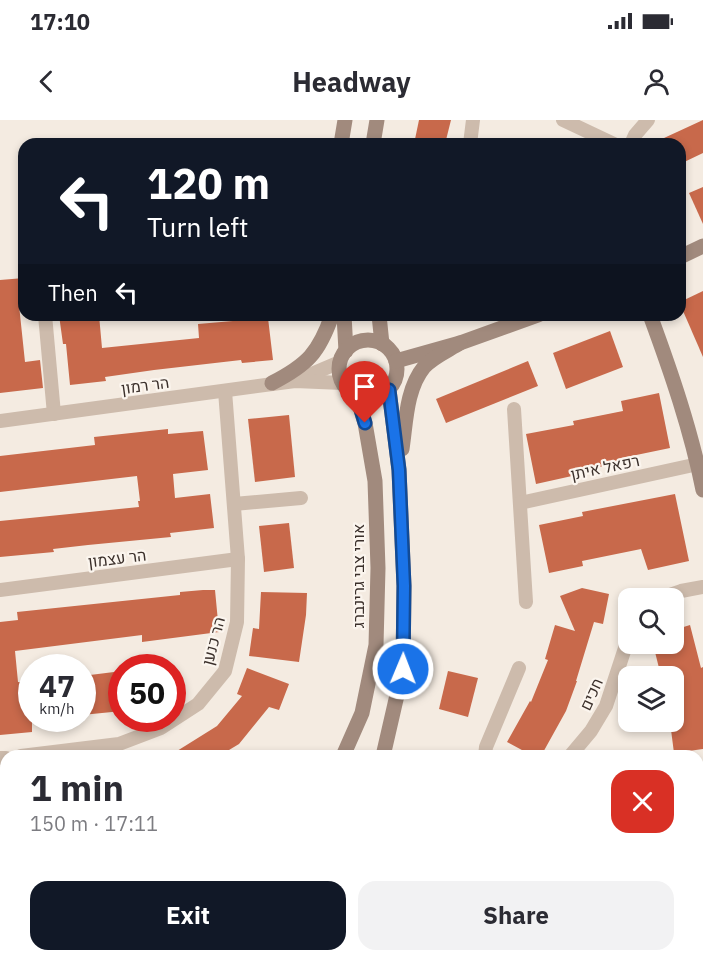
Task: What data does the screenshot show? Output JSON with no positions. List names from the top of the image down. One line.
{"streets":{"main road":["אורי צבי גרינברג"],"street":["הר רמון","רפאל איתן","הר עצמון","הר כנען","חכים"]},"crossings":[["הר רמון","אורי צבי גרינברג"],["הר רמון","הר כנען"],["הר עצמון","הר כנען"]],"page":{"status":"17:10","header":"Headway","turn":["120 m","Turn left"],"then":"Then","speed":"47 km/h","limit":"50","heading":["1 min","150 m · 17:11"],"buttons":["Exit","Share"]}}
